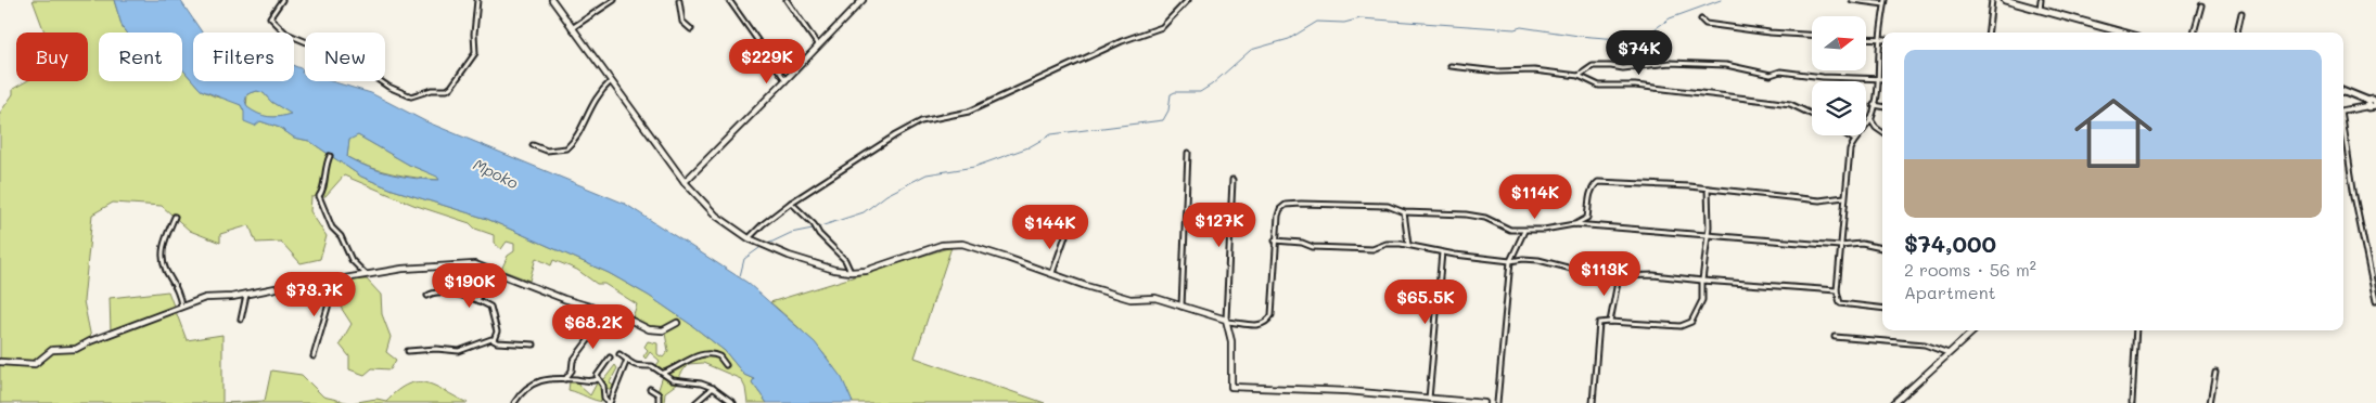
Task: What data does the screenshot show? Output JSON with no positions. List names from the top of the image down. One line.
{"water":["Mpoko"],"north":"right","page":{"price":["$74K","$229K","$114K","$127K","$144K","$113K","$190K","$73.7K","$65.5K","$68.2K"],"chip":["Buy","Rent","Filters","New"],"list":[{"name":"$74,000","note":"2 rooms · 56 m² · Apartment"}]}}
